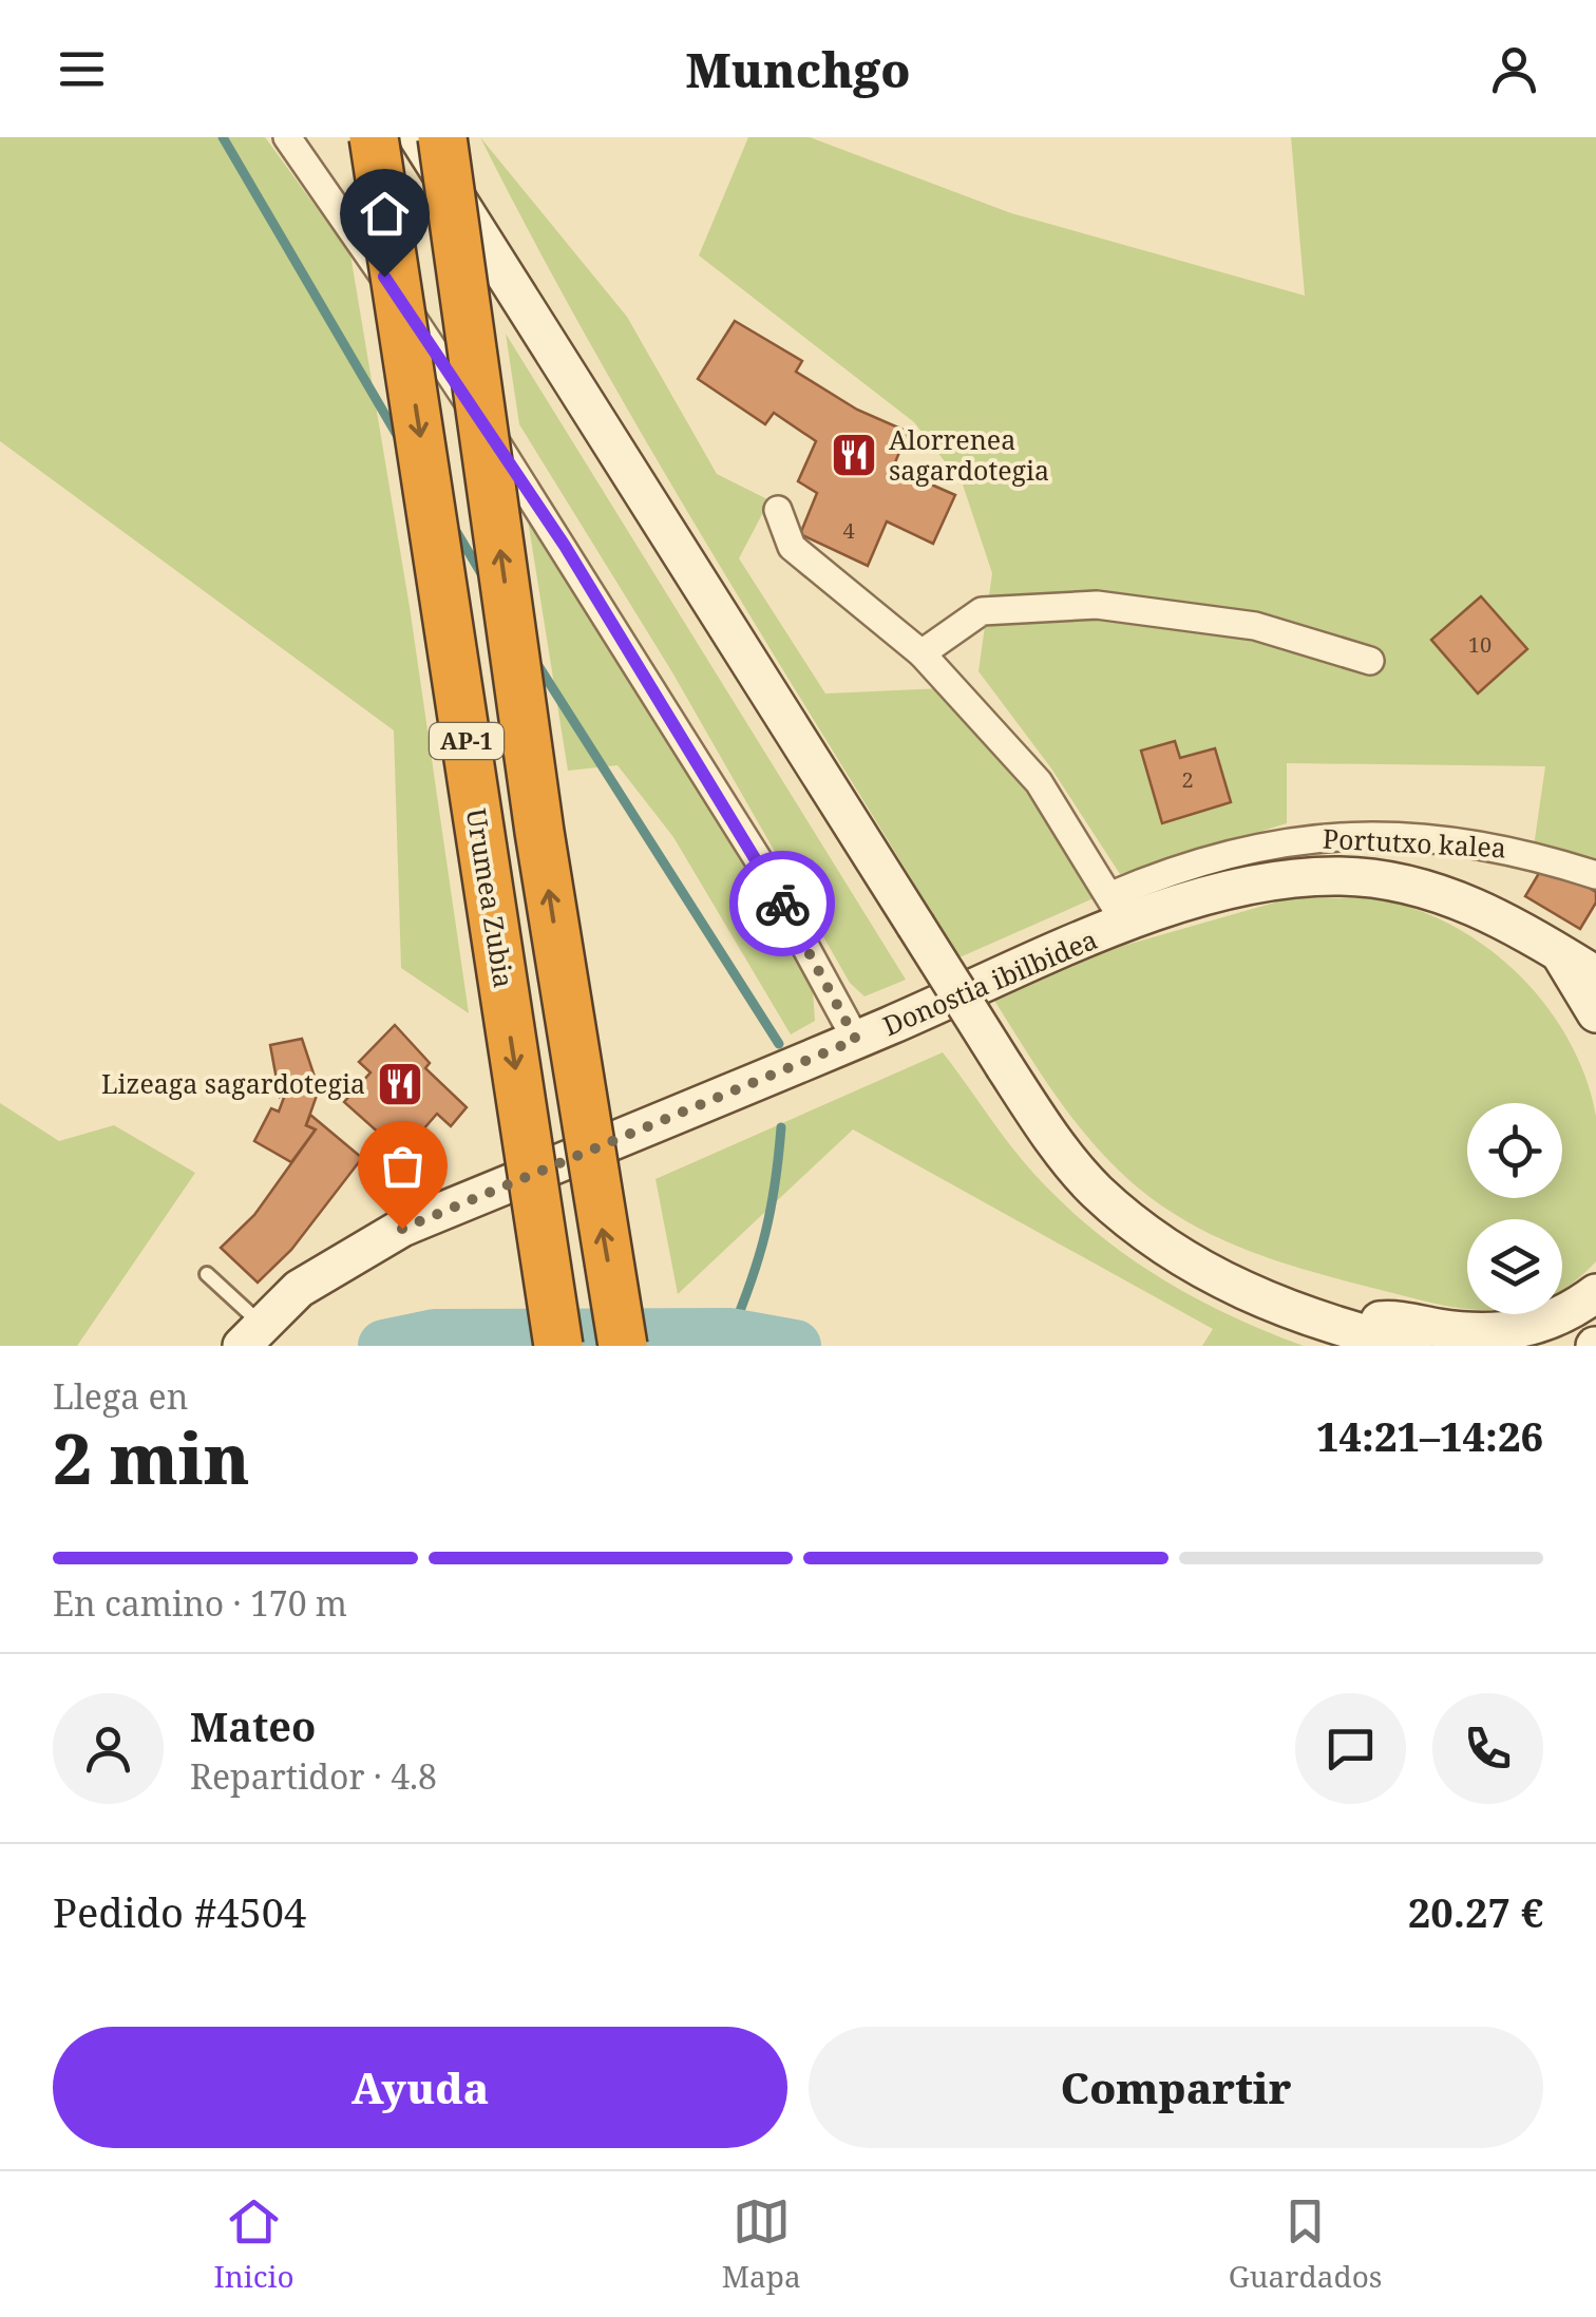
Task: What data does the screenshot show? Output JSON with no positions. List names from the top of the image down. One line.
{"streets":{"highway":["AP-1","Urumea Zubia"],"main road":["Donostia ibilbidea"],"street":["Portutxo kalea"]},"crossings":[["Portutxo kalea","Donostia ibilbidea"]],"places":{"restaurant":["Alorrenea sagardotegia","Lizeaga sagardotegia"]},"house_numbers":["4","10","2"],"page":{"header":"Munchgo","heading":["2 min","Llega en","14:21–14:26"],"panel":["Mateo","Repartidor · 4.8","Pedido #4504","20.27 €"],"bar":"En camino · 170 m","buttons":["Ayuda","Compartir"],"tabs":["Inicio","Mapa","Guardados"]}}
